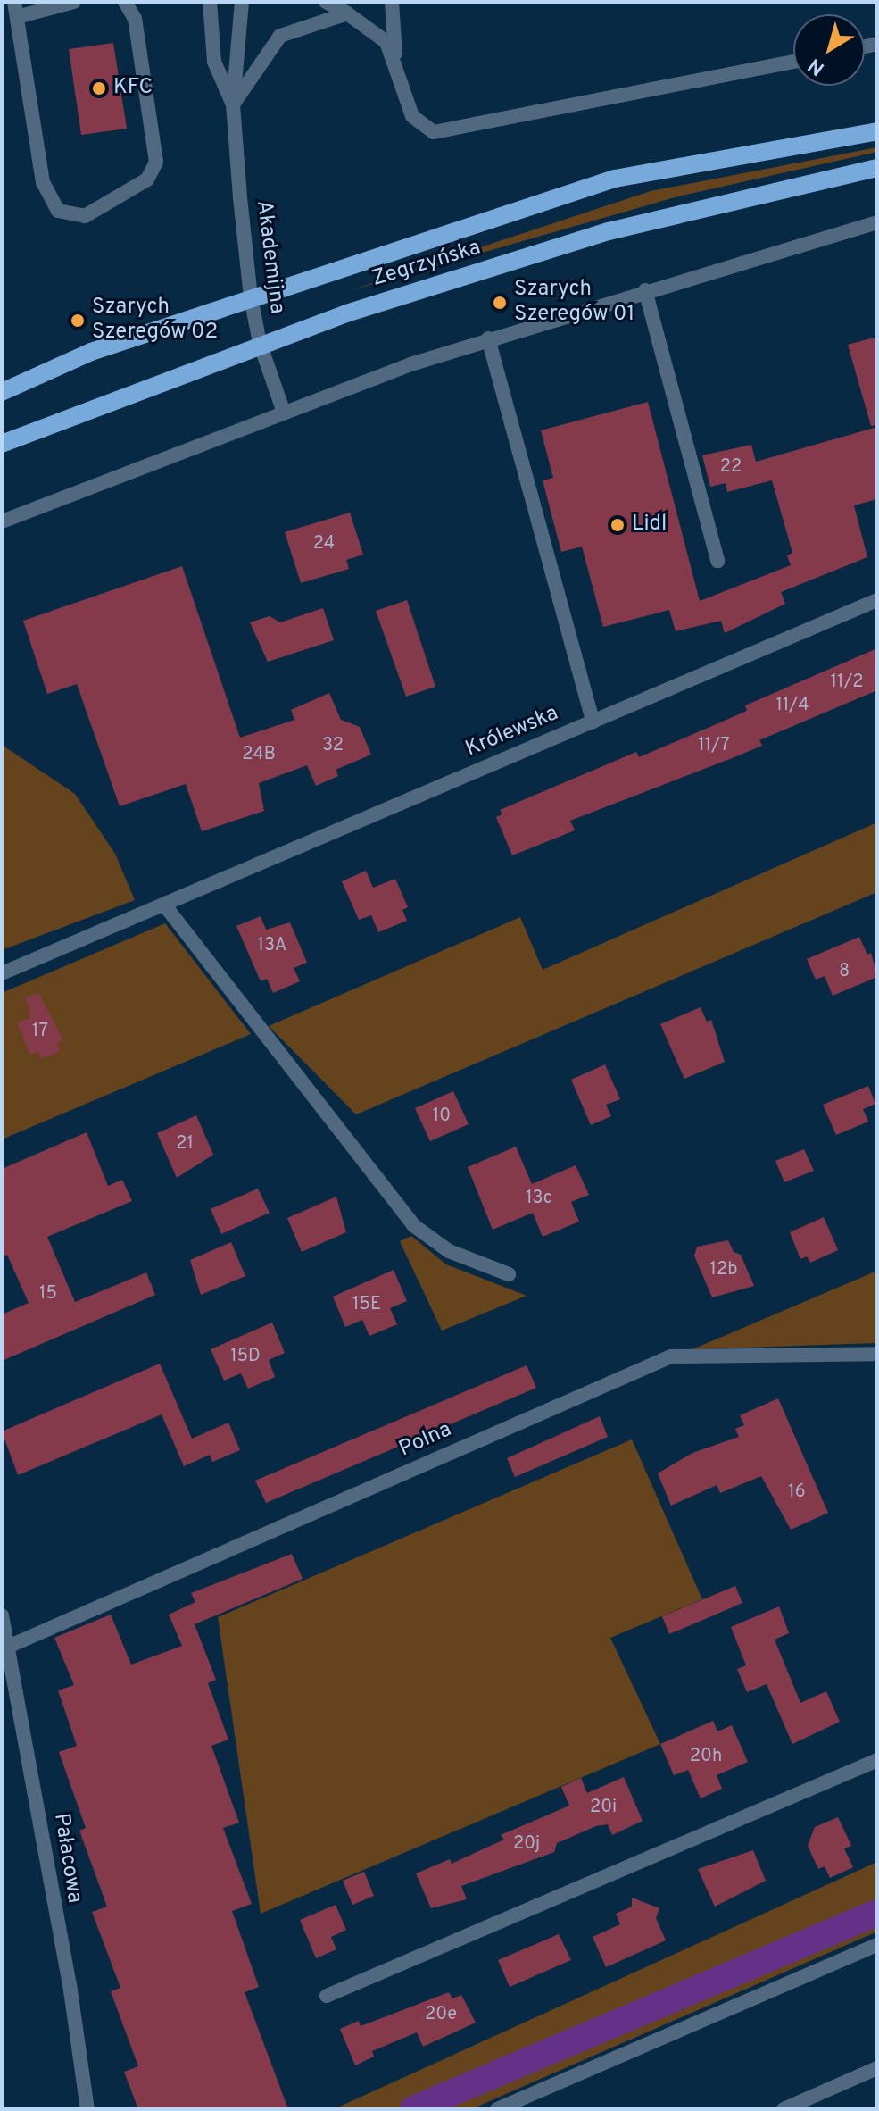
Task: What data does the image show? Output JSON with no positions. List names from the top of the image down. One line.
{"streets":{"main road":["Zegrzyńska"],"street":["Akademijna","Królewska","Polna","Pałacowa"]},"crossings":[["Akademijna","Zegrzyńska"],["Polna","Pałacowa"]],"places":["KFC","Szarych Szeregów 01","Szarych Szeregów 02","Lidl"],"house_numbers":["22","24","11/2","11/4","32","11/7","24B","13A","8","17","10","21","13c","12b","15","15E","15D","16","20h","20i","20j","20e"],"north":"bottom left"}
